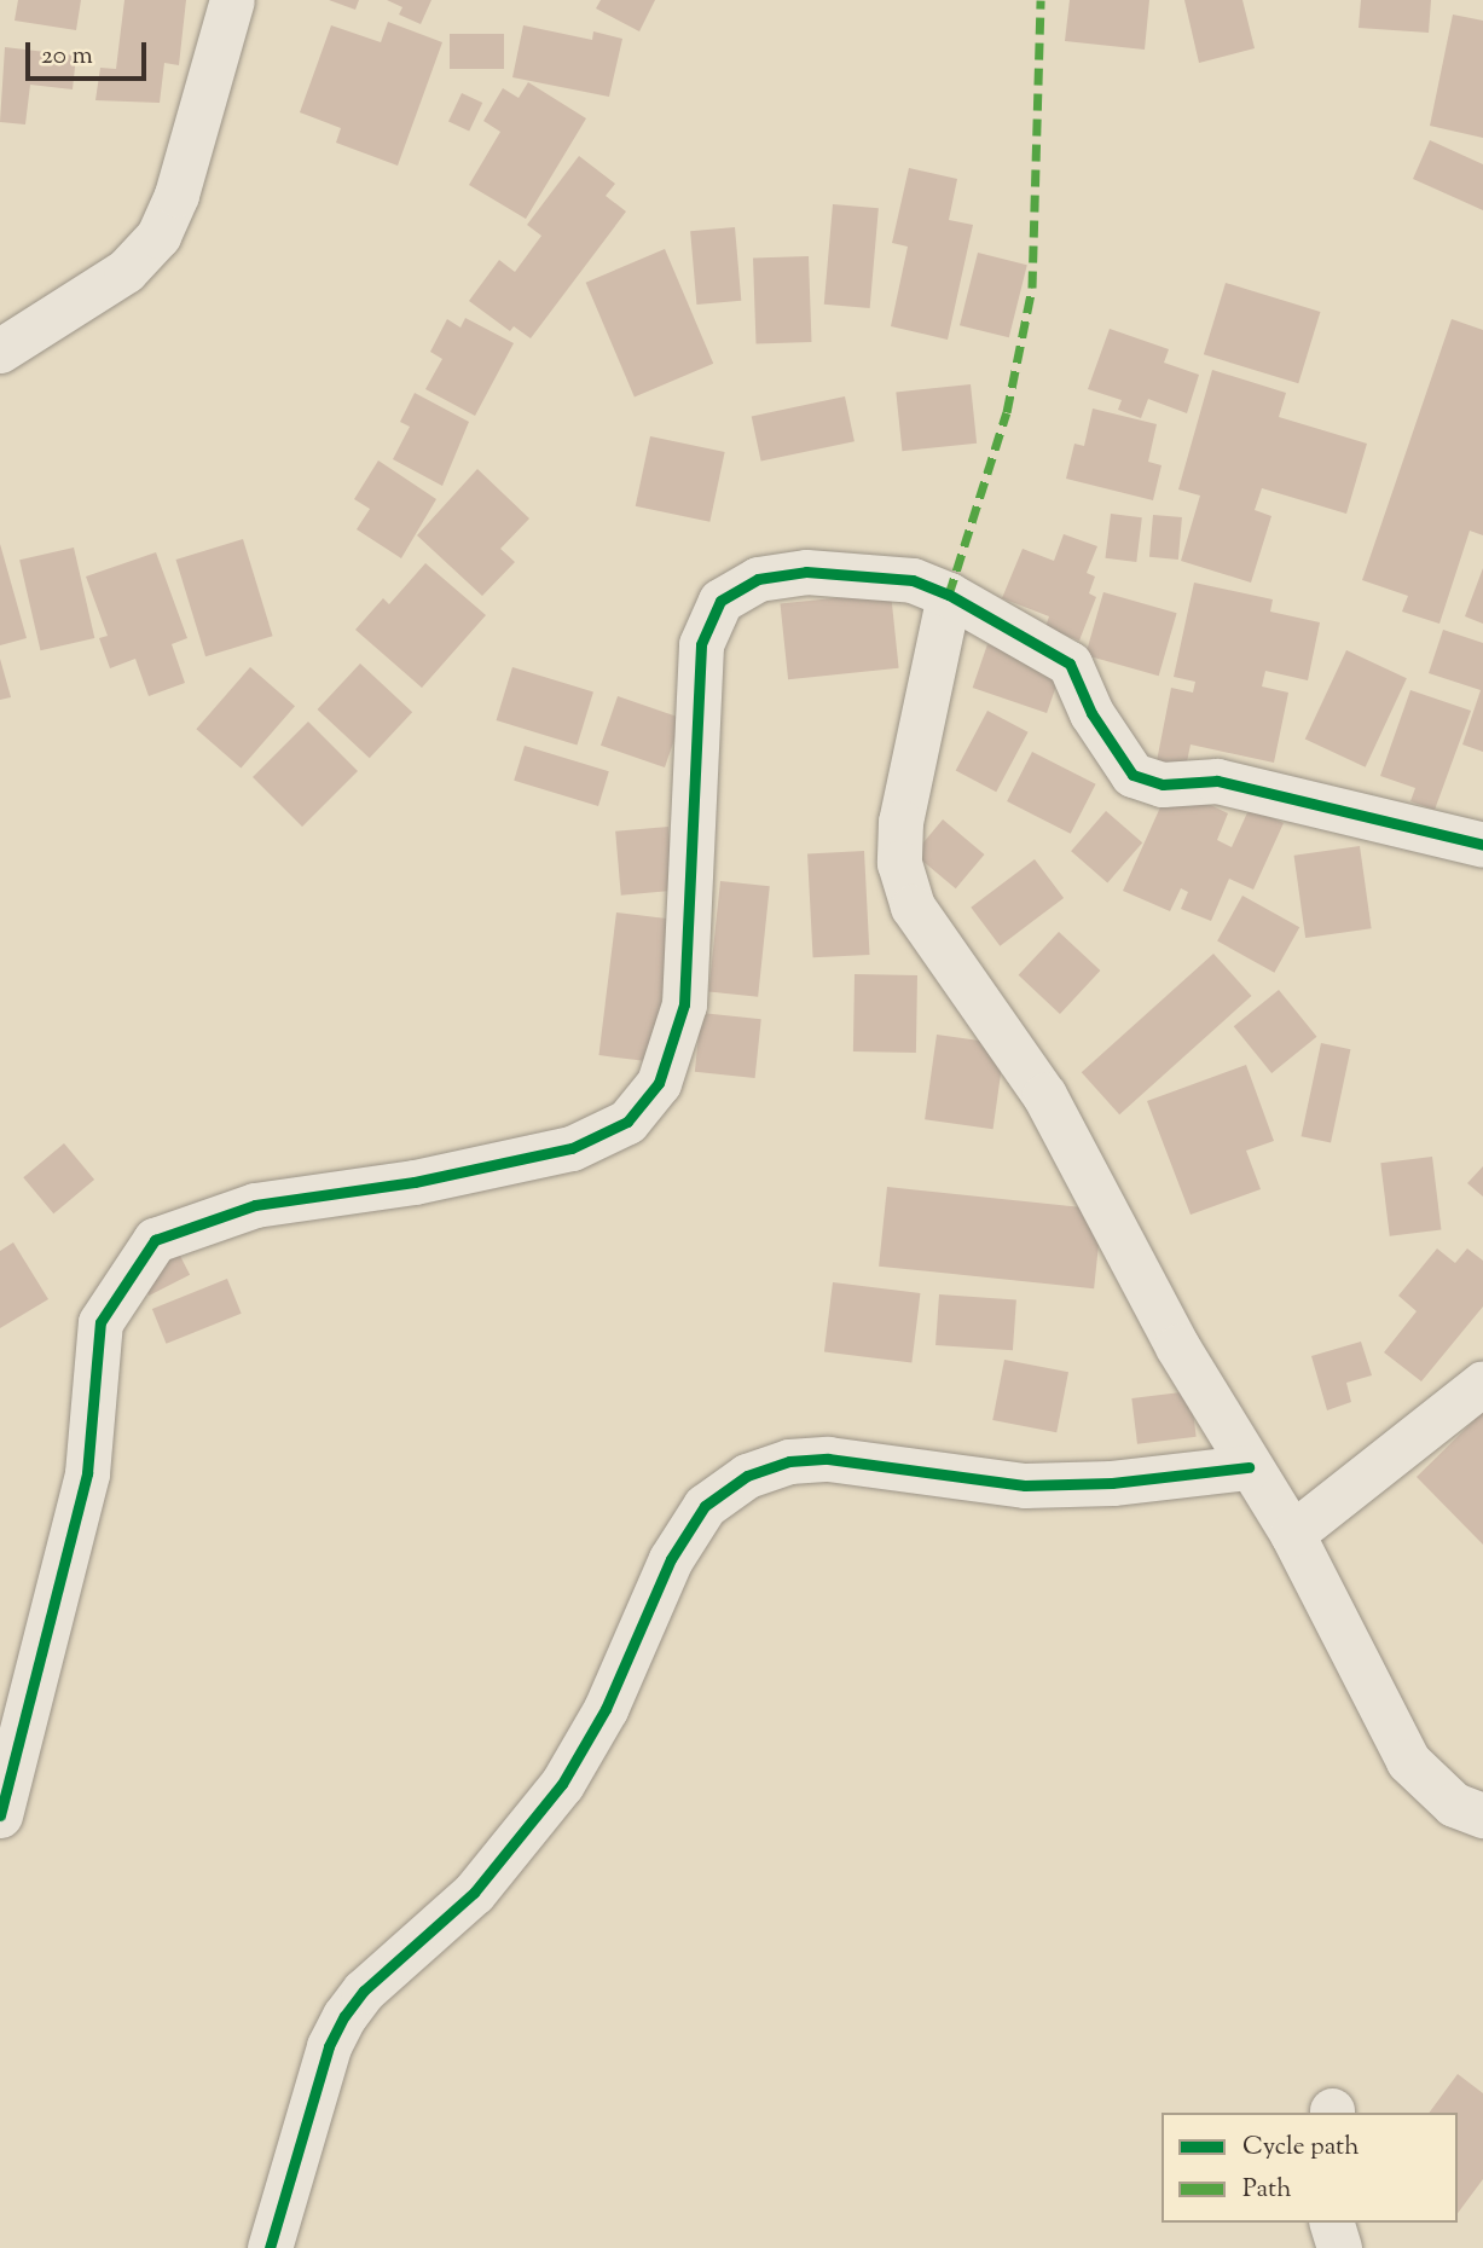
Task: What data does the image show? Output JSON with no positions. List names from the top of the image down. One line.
{"legend":["Cycle path","Path"],"scale_bar":"20 m"}
